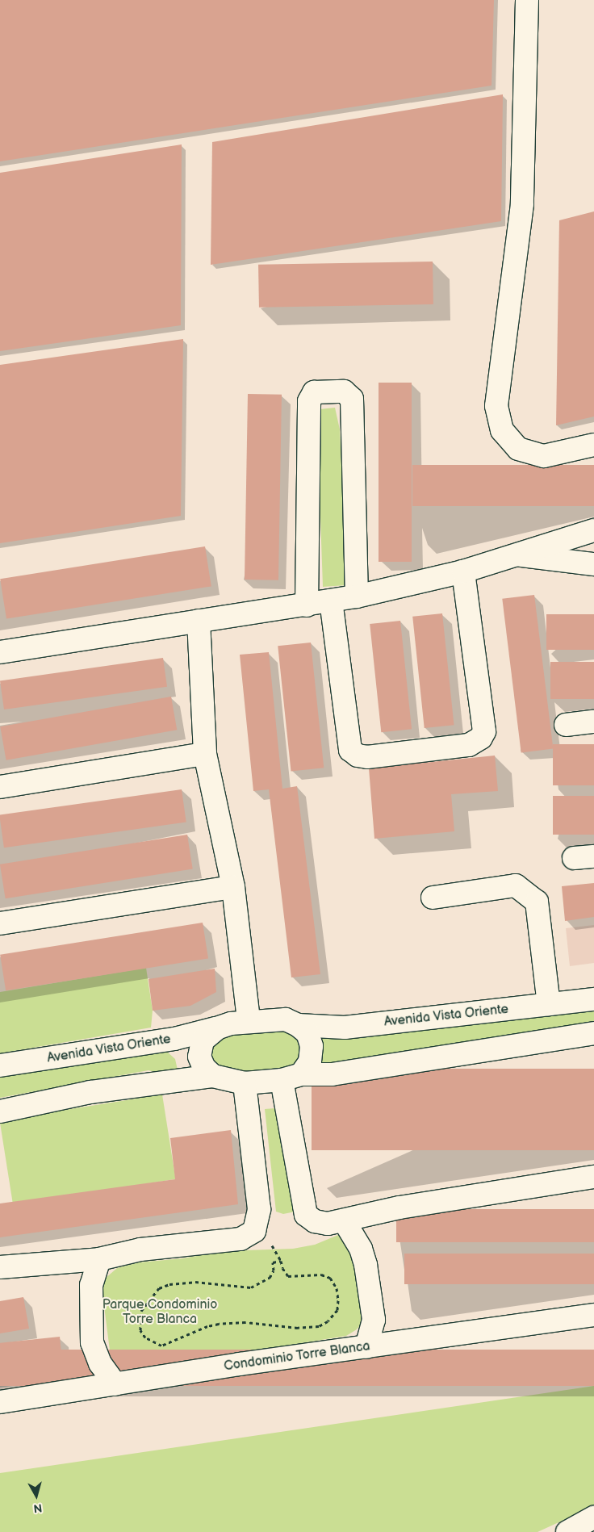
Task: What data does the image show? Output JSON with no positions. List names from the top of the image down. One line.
{"streets":{"street":["Avenida Vista Oriente","Condominio Torre Blanca"]},"parks":["Parque Condominio Torre Blanca"],"north":"bottom"}
